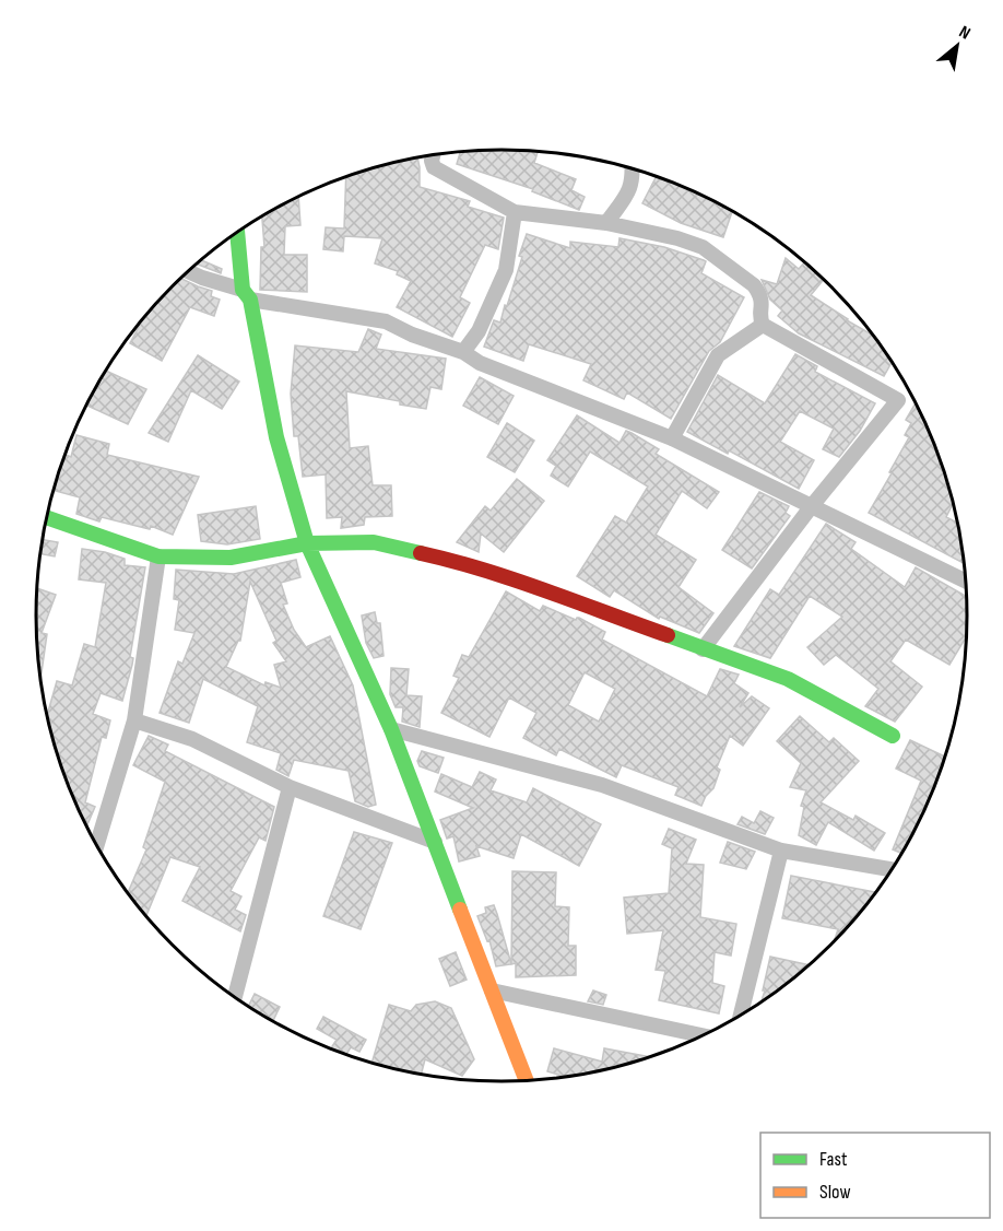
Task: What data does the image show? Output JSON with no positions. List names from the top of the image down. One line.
{"legend":["Fast","Slow"],"north":"top right"}
